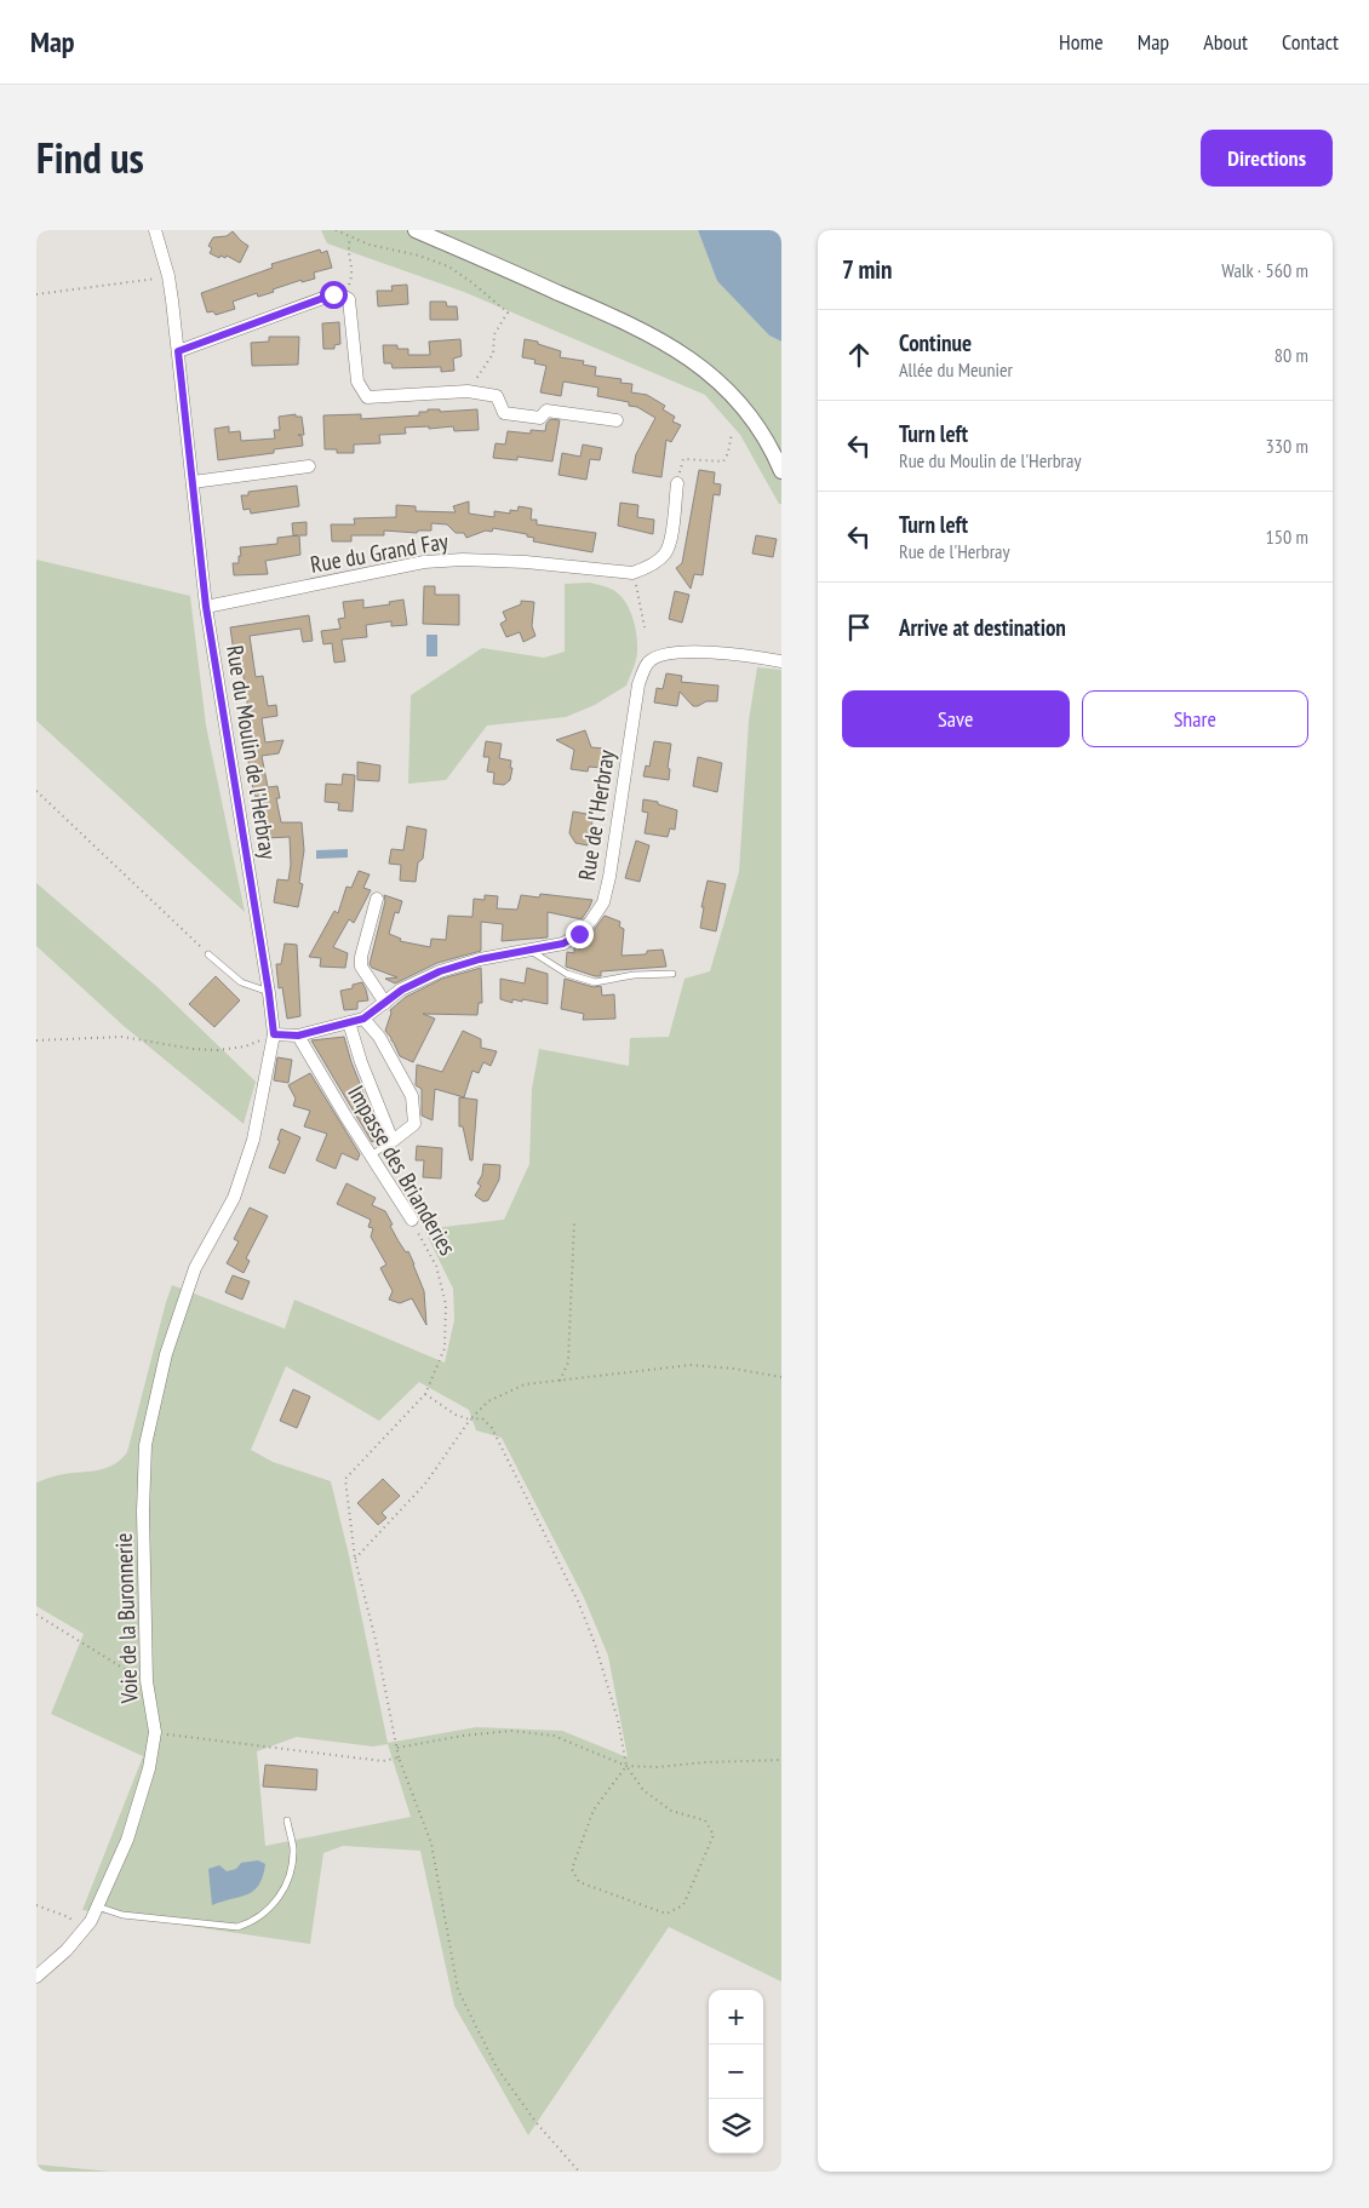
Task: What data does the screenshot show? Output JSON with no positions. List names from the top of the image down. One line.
{"streets":{"street":["Rue du Grand Fay","Rue du Moulin de l'Herbray","Rue de l'Herbray","Impasse des Brianderies","Voie de la Buronnerie"]},"crossings":[["Rue du Grand Fay","Rue du Moulin de l'Herbray"],["Rue du Moulin de l'Herbray","Rue de l'Herbray"],["Rue du Moulin de l'Herbray","Voie de la Buronnerie"],["Rue de l'Herbray","Impasse des Brianderies"]],"page":{"header":"Map","nav":["Home","Map","About","Contact"],"title":"Find us","buttons":["Directions",["Save","Share"]],"heading":["7 min","Walk · 560 m"],"list":[["Continue","Allée du Meunier","80 m"],["Turn left","Rue du Moulin de l'Herbray","330 m"],["Turn left","Rue de l'Herbray","150 m"],"Arrive at destination"],"map_buttons":["+","−"]}}
